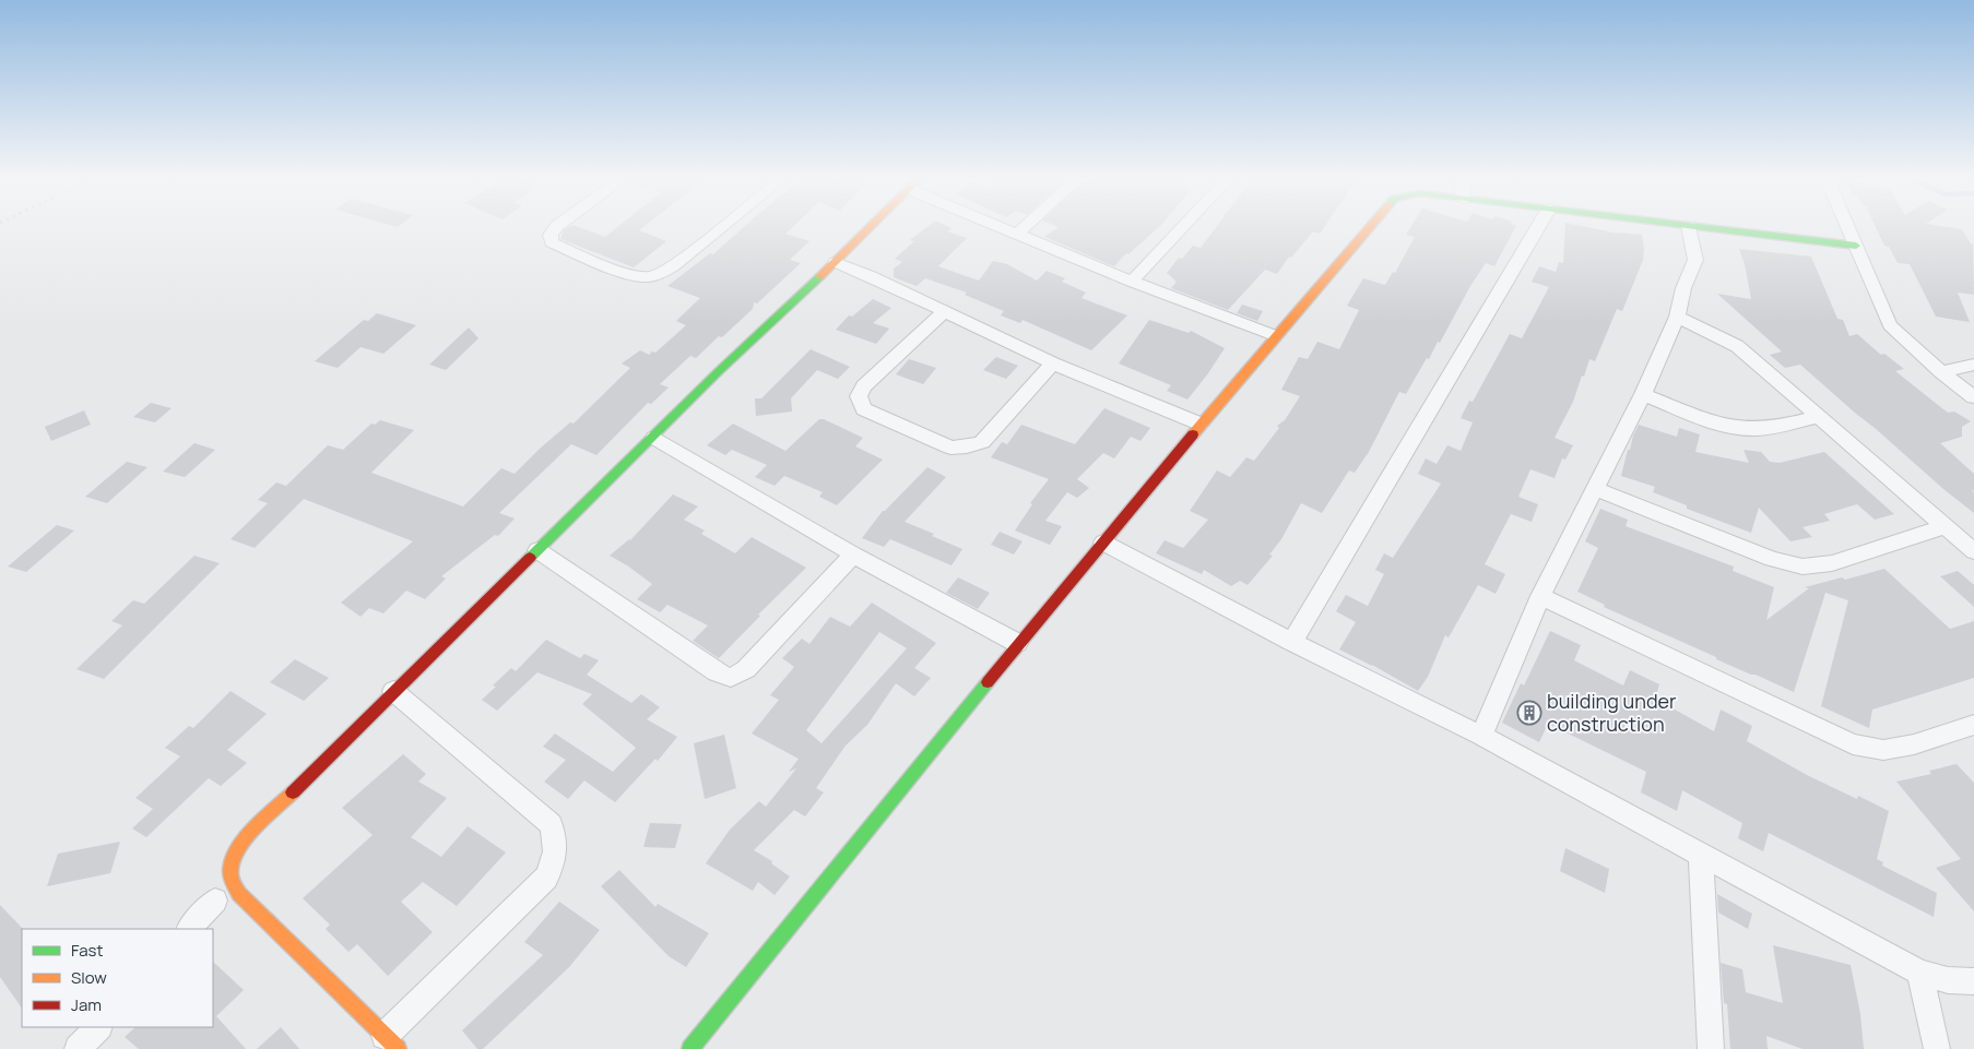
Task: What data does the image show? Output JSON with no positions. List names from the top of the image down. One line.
{"places":{"building":["building under construction"]},"legend":["Fast","Slow","Jam"]}
